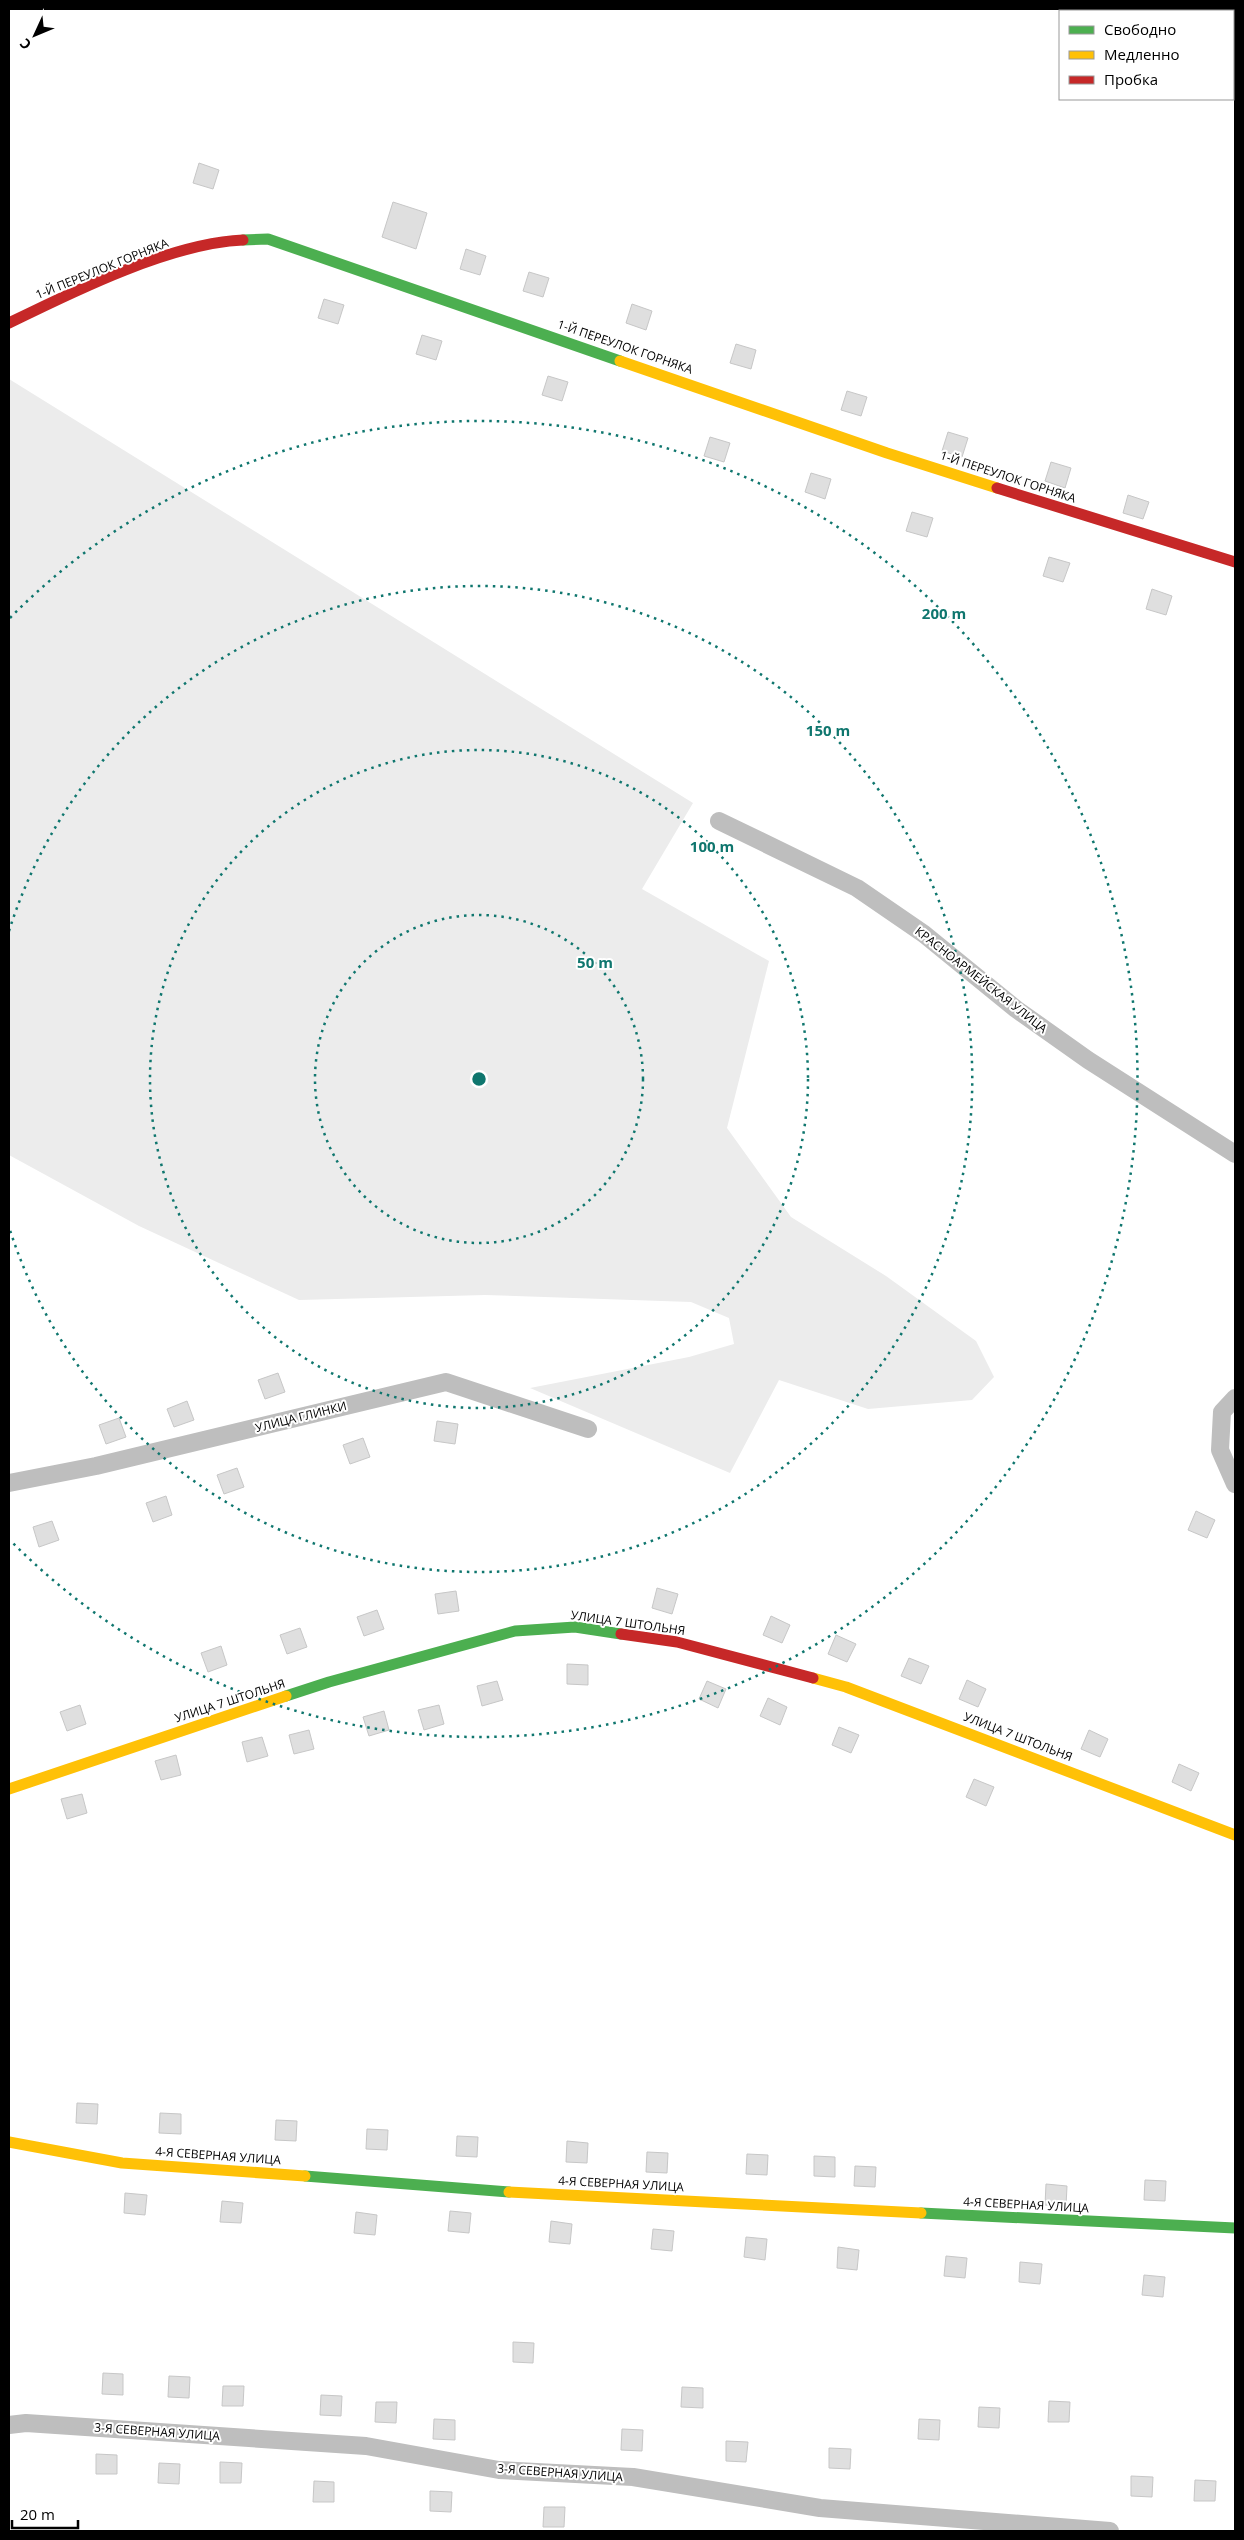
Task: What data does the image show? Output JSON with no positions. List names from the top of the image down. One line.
{"streets":{"street":["1-Й ПЕРЕУЛОК ГОРНЯКА","КРАСНОАРМЕЙСКАЯ УЛИЦА","УЛИЦА ГЛИНКИ","УЛИЦА 7 ШТОЛЬНЯ","4-Я СЕВЕРНАЯ УЛИЦА","3-Я СЕВЕРНАЯ УЛИЦА"]},"legend":["Свободно","Медленно","Пробка"],"scale_bar":"20 m","north":"bottom left","rings":["200 m","150 m","100 m","50 m"]}
